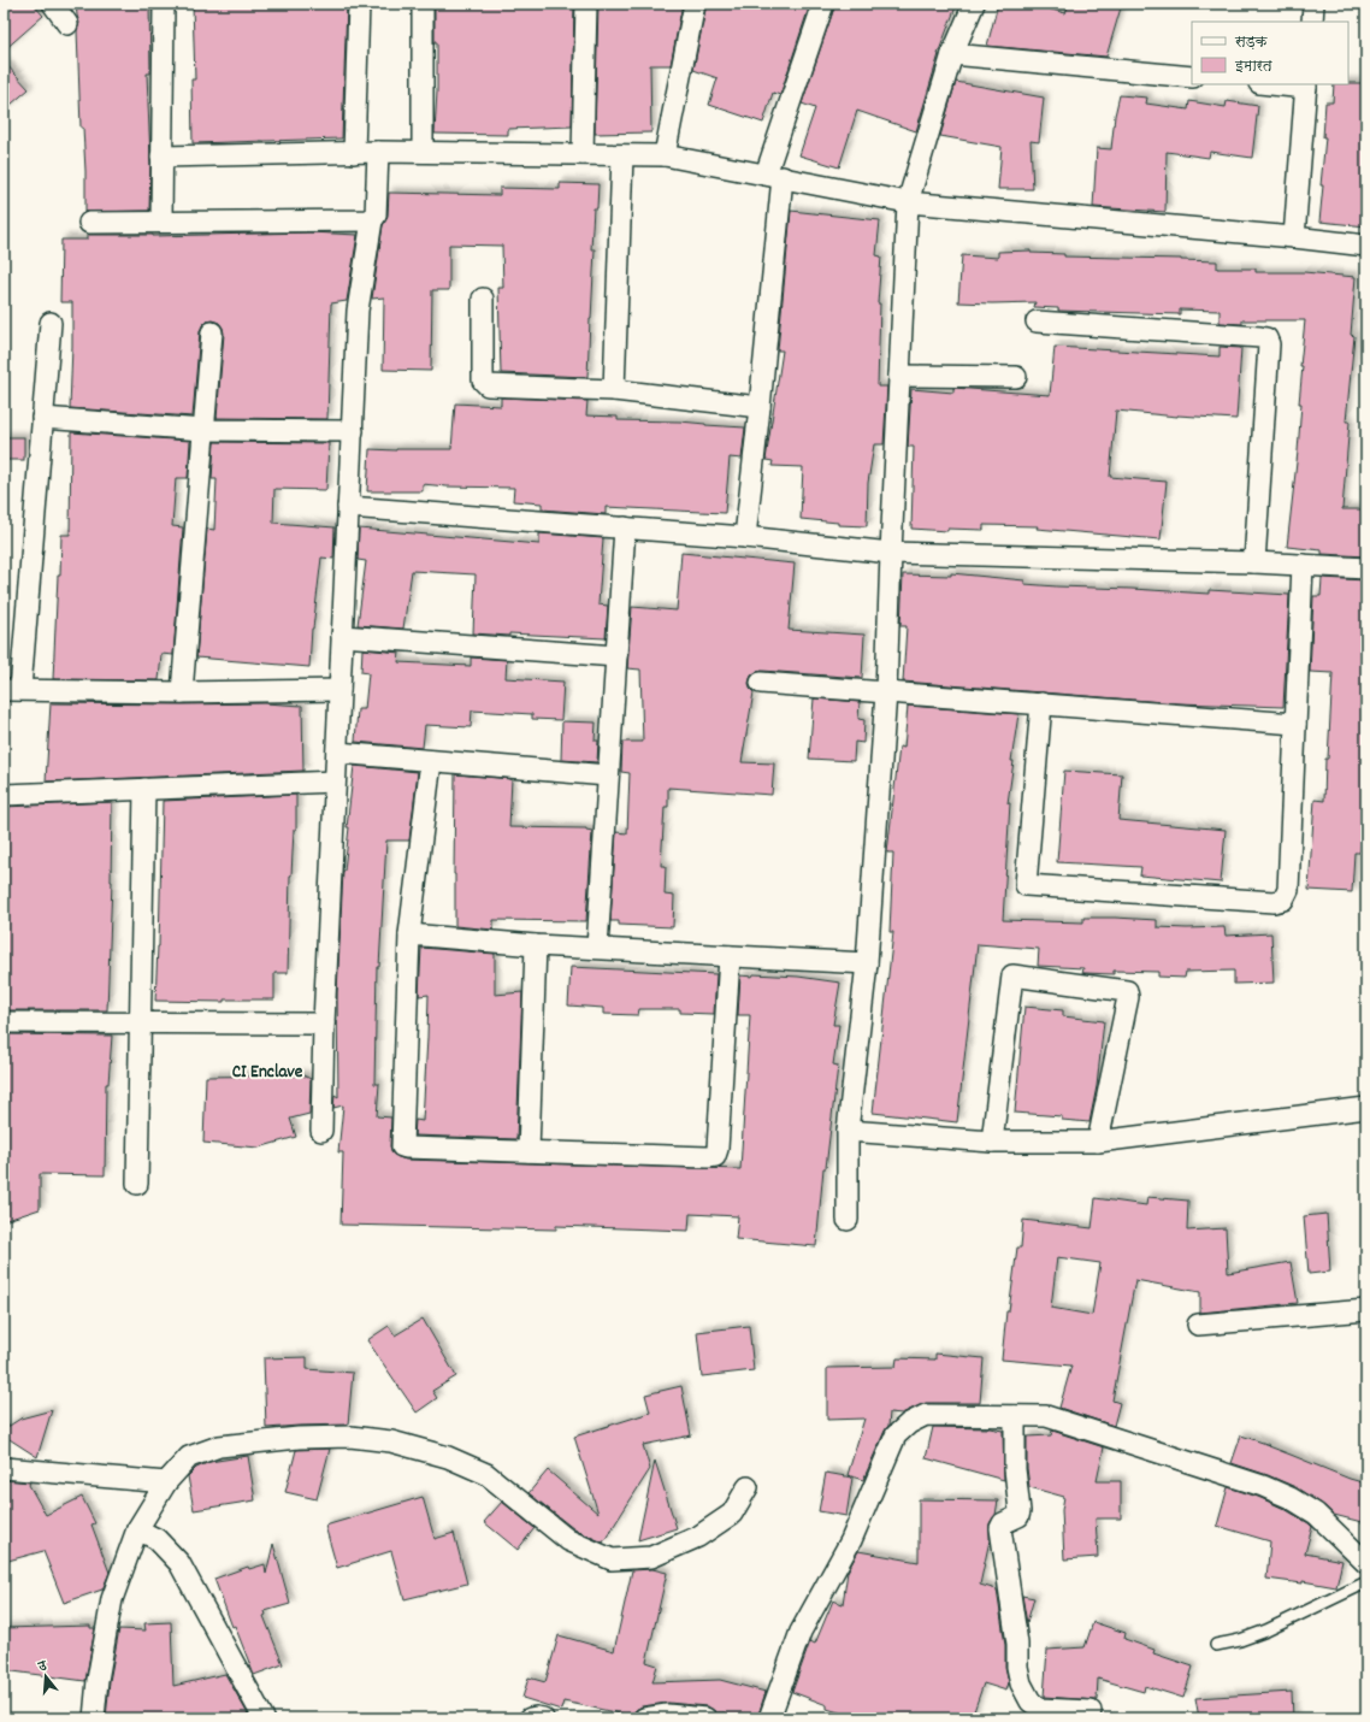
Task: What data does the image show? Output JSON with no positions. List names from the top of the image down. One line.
{"districts":["CI Enclave"],"legend":["सड़क","इमारत"],"north":"top"}
